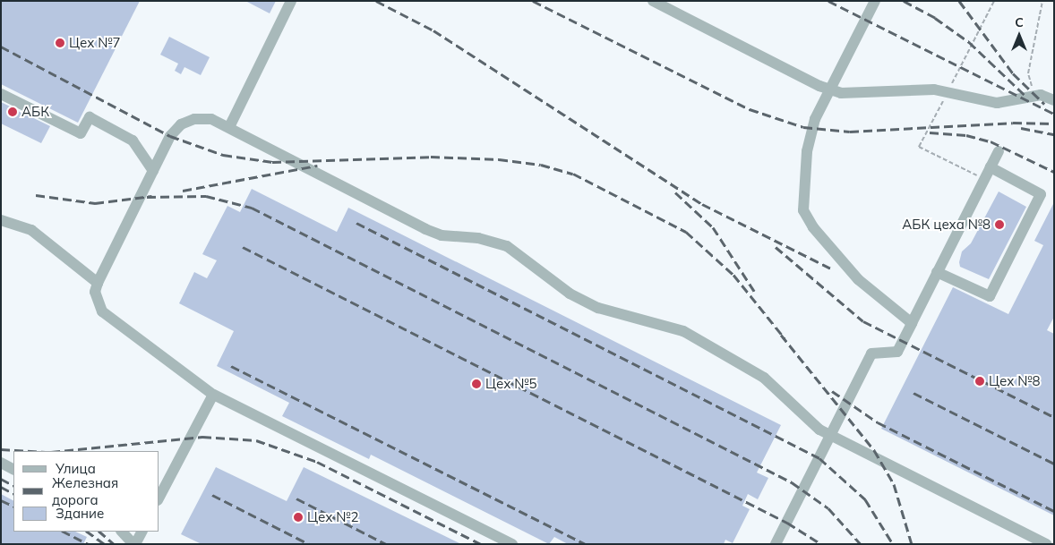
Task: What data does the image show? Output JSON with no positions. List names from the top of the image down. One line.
{"places":["Цех №7","АБК","АБК цеха №8","Цех №8","Цех №5","Цех №2"],"legend":["Улица","Железная дорога","Здание"],"north":"top"}
